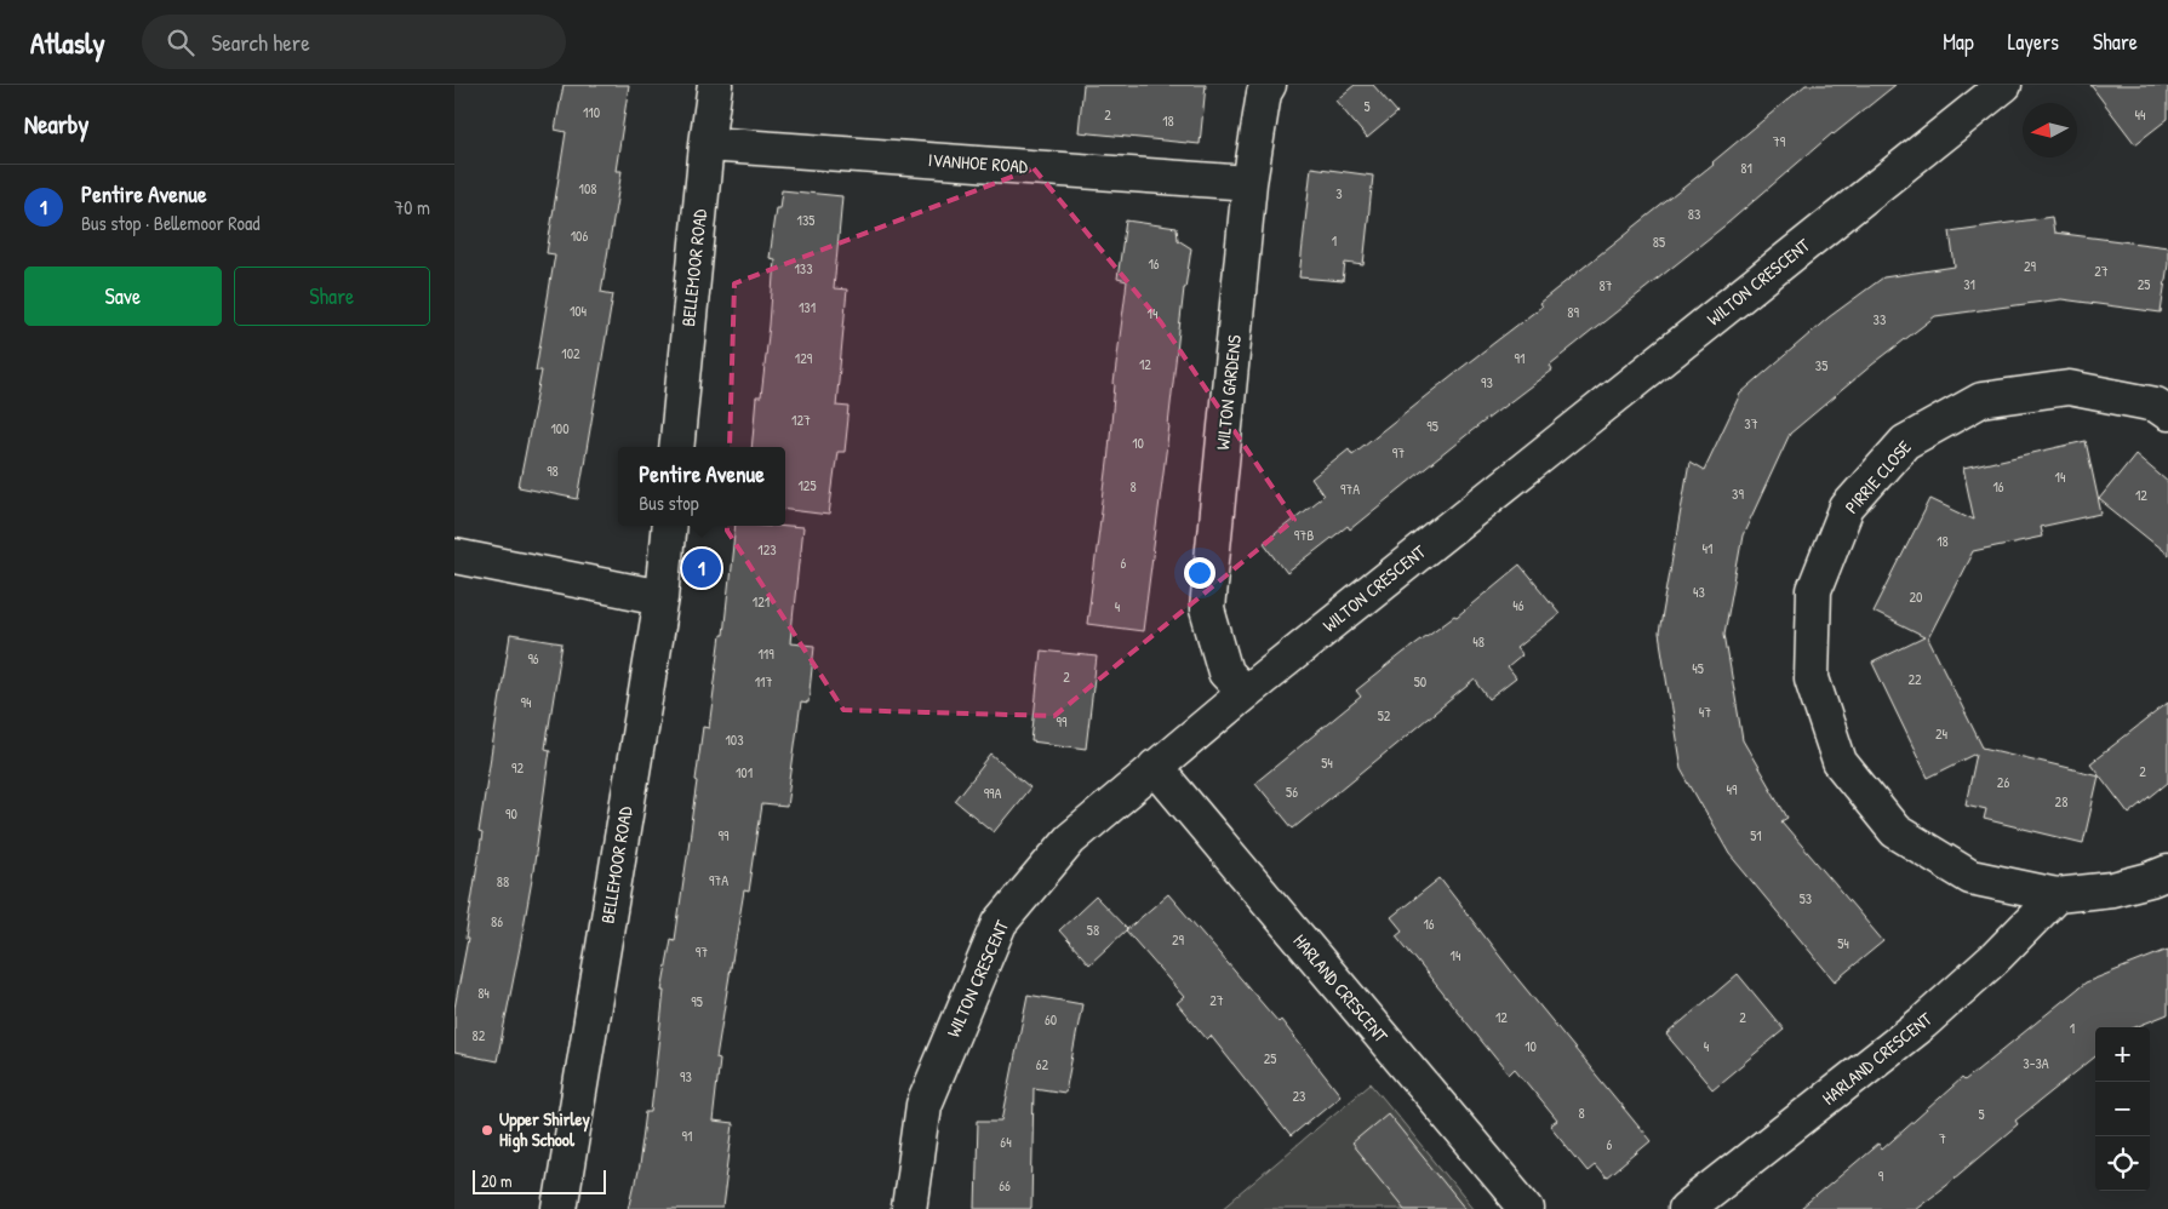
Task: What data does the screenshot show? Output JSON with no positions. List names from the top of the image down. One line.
{"streets":{"street":["IVANHOE ROAD","BELLEMOOR ROAD","WILTON CRESCENT","WILTON GARDENS","PIRRIE CLOSE","HARLAND CRESCENT"]},"crossings":[["IVANHOE ROAD","BELLEMOOR ROAD"],["IVANHOE ROAD","WILTON GARDENS"],["WILTON CRESCENT","WILTON GARDENS"],["WILTON CRESCENT","HARLAND CRESCENT"],["PIRRIE CLOSE","HARLAND CRESCENT"]],"places":["Upper Shirley High School"],"house_numbers":["5","110","2","44","18","79","81","108","3","83","135","106","1","85","16","29","133","27","31","25","87","131","104","89","14","33","102","129","91","12","35","93","127","37","95","100","10","97","98","14","125","8","16","97A","39","12","97B","18","41","123","6","43","20","121","46","4","48","119","96","45","2","22","117","50","94","47","52","99","24","103","54","92","2","101","26","49","56","99A","28","90","99","51","97A","88","53","86","16","58","29","54","97","14","84","27","95","12","2","60","1","82","10","4","25","3-3A","62","93","23","8","5","91","7","64","6","9","66"],"scale_bar":"20 m","north":"left","page":{"header":"Atlasly","search":"Search here","nav":["Map","Layers","Share"],"heading":"Nearby","list":[{"mark":"1","name":"Pentire Avenue","note":"Bus stop · Bellemoor Road","value":"70 m"}],"buttons":["Save","Share"],"popup":["Pentire Avenue","Bus stop"],"pins":"1","map_buttons":["+","−"],"scale":"20 m"}}
